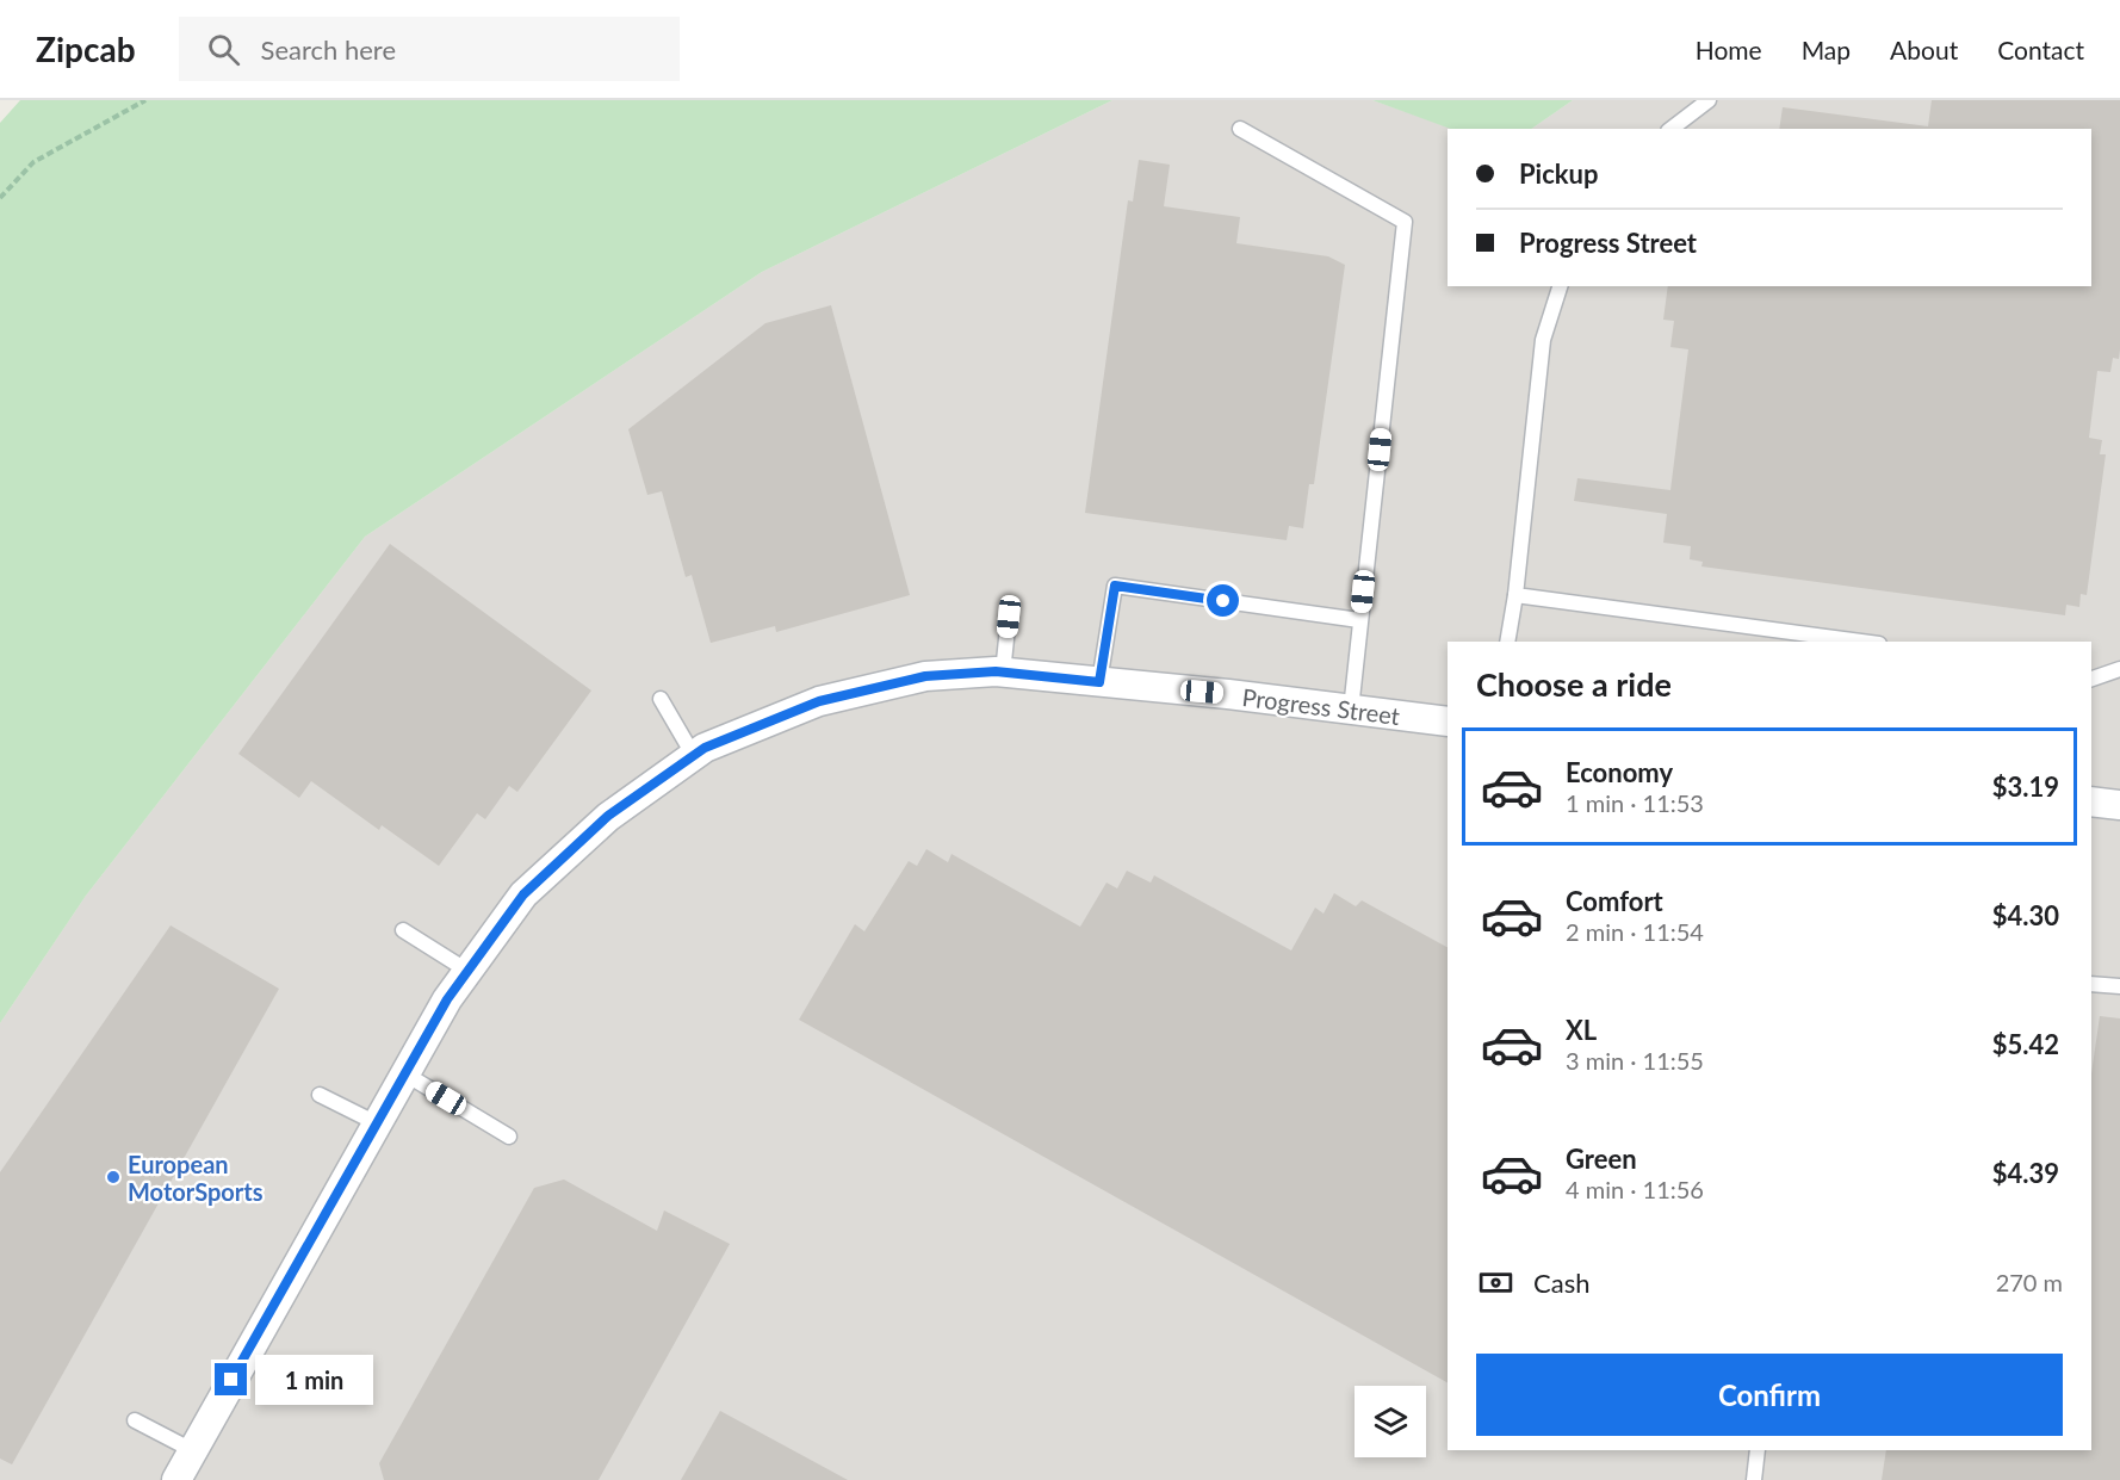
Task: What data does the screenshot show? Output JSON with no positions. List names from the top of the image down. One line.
{"streets":{"street":["Progress Street"]},"places":["European MotorSports"],"page":{"header":"Zipcab","search":"Search here","nav":["Home","Map","About","Contact"],"banner":["Pickup","Progress Street"],"heading":"Choose a ride","list":[{"name":"Economy","note":"1 min · 11:53","value":"$3.19"},{"name":"Comfort","note":"2 min · 11:54","value":"$4.30"},{"name":"XL","note":"3 min · 11:55","value":"$5.42"},{"name":"Green","note":"4 min · 11:56","value":"$4.39"}],"pay":["Cash","270 m"],"buttons":"Confirm","bubble":"1 min"}}
